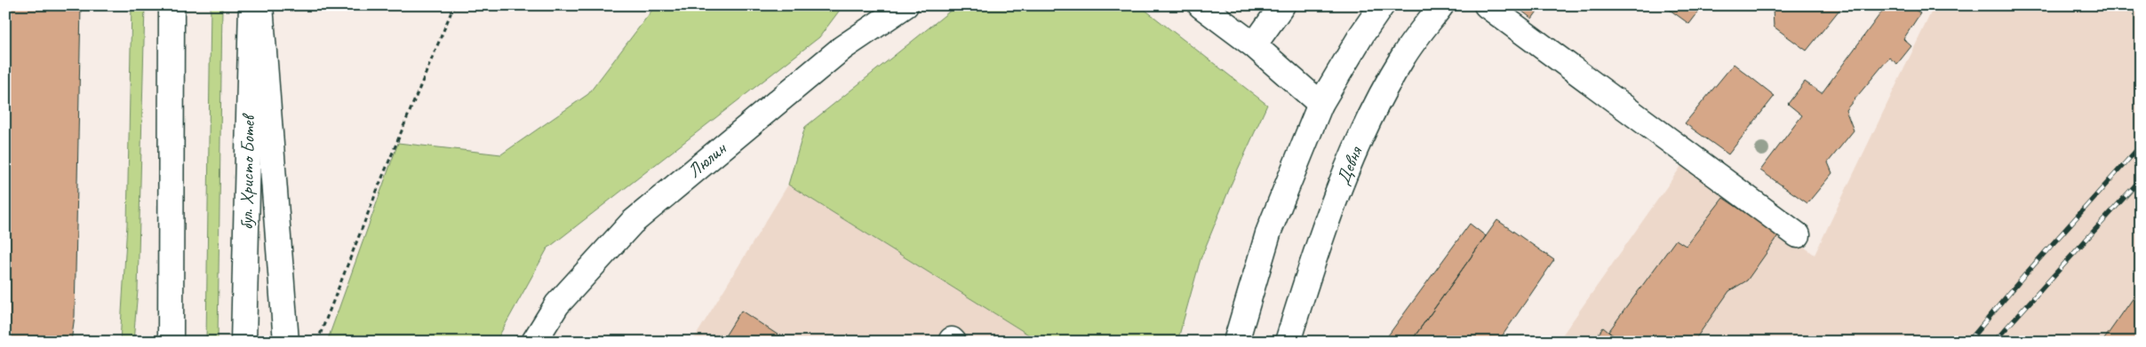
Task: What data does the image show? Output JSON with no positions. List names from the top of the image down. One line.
{"streets":{"main road":["Люлин","Девня","бул. Христо Ботев"]}}
